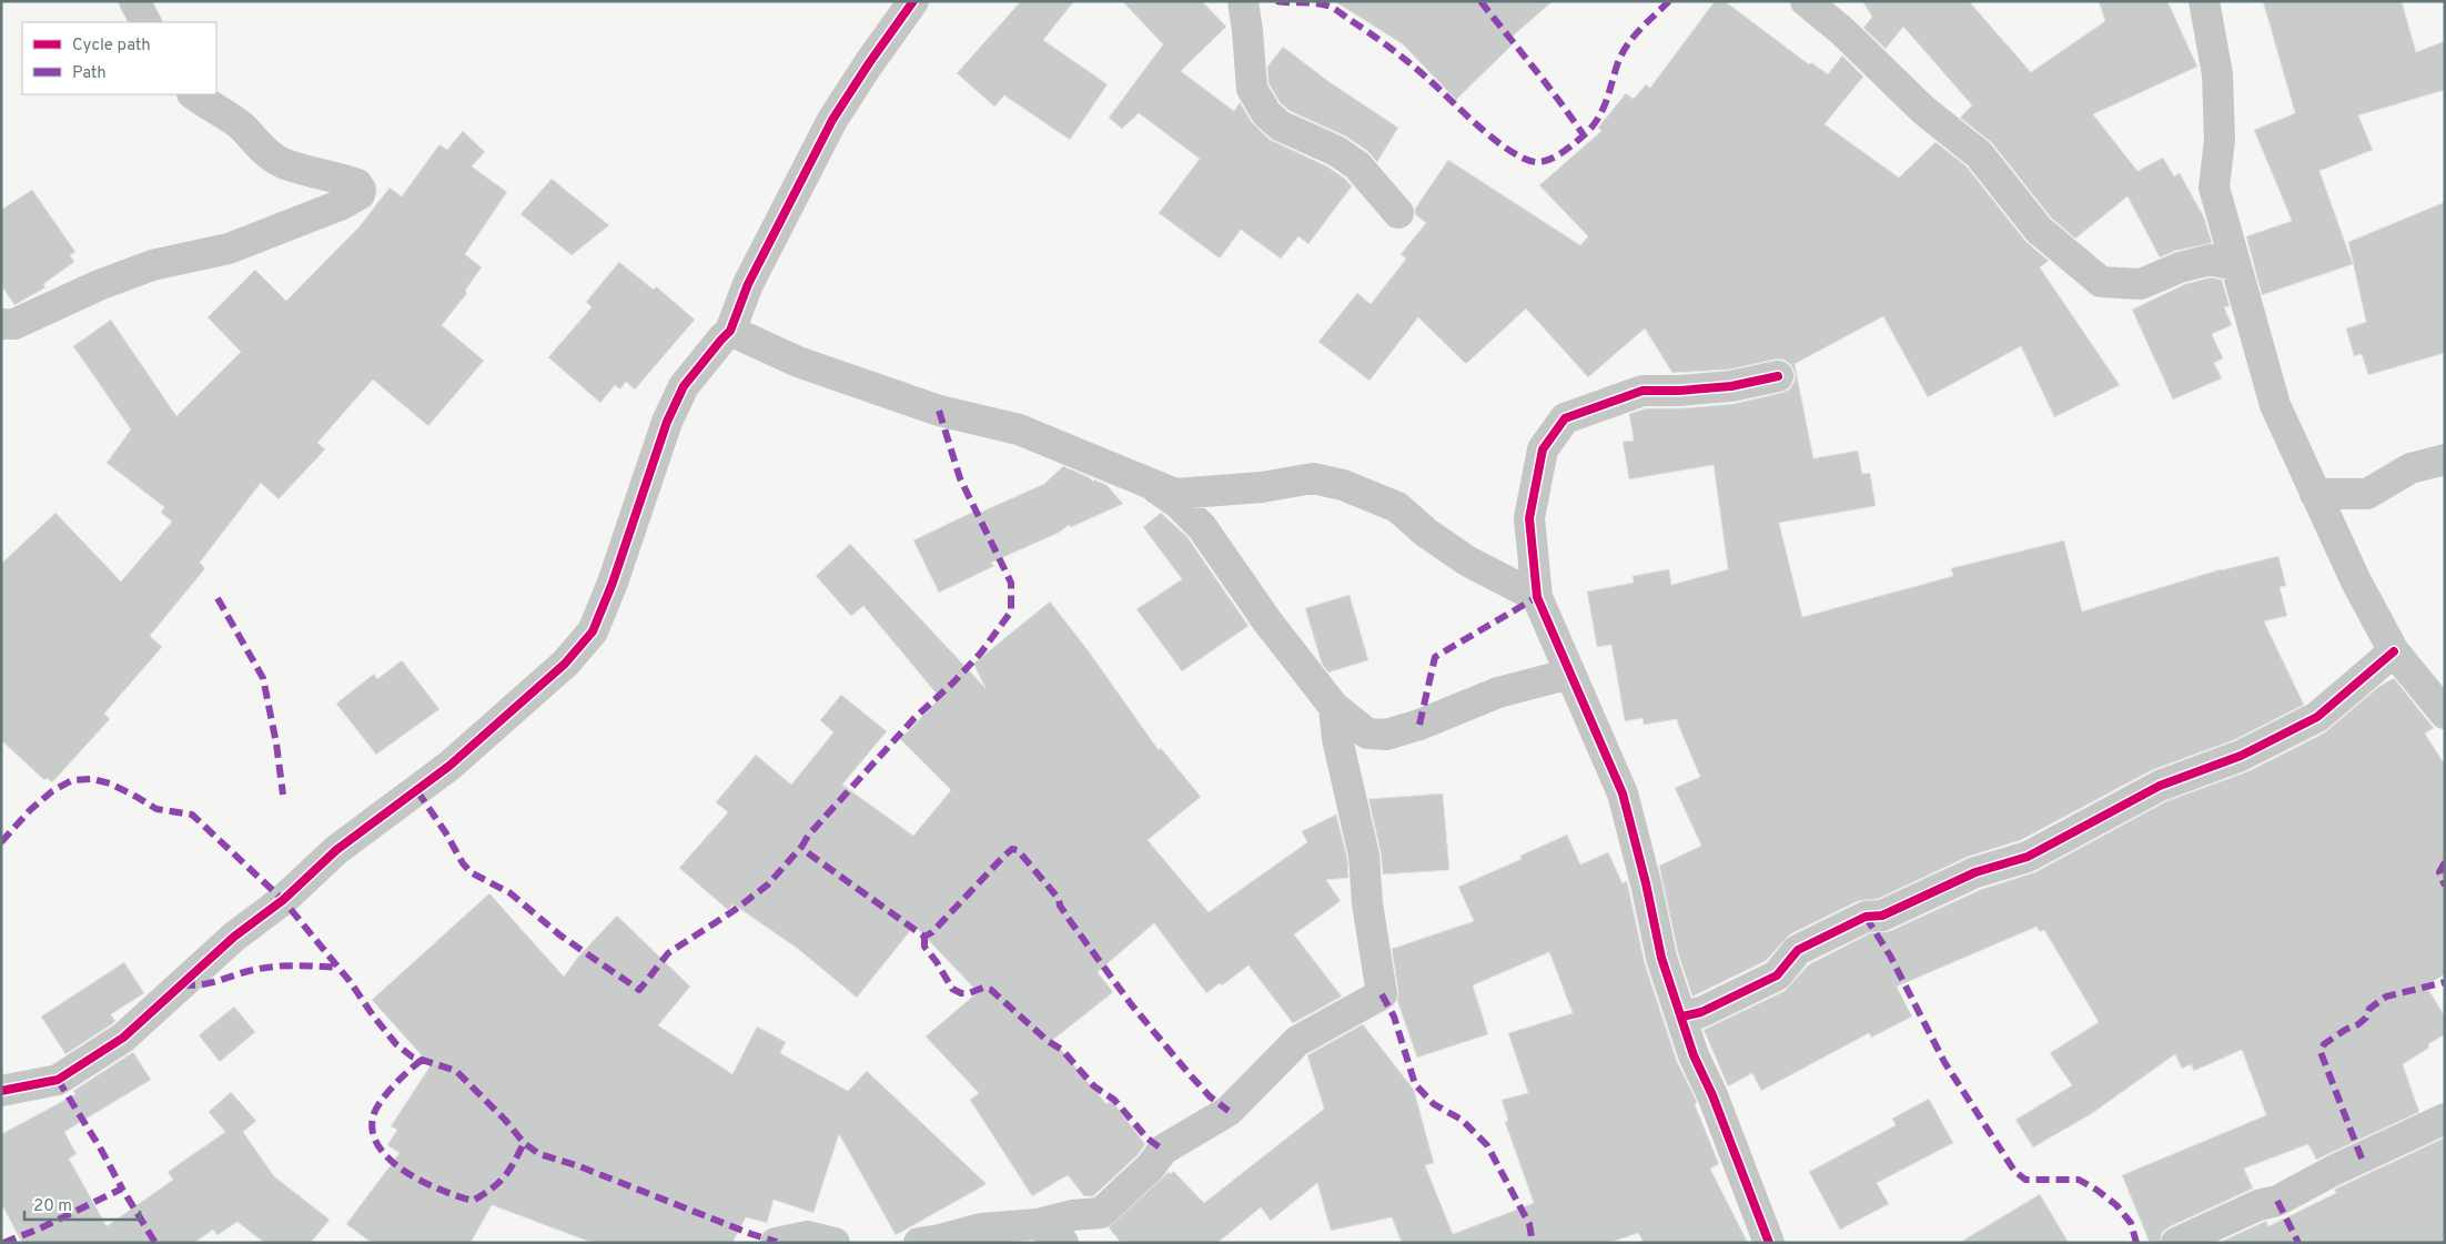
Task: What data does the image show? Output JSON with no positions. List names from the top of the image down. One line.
{"legend":["Cycle path","Path"],"scale_bar":"20 m"}
